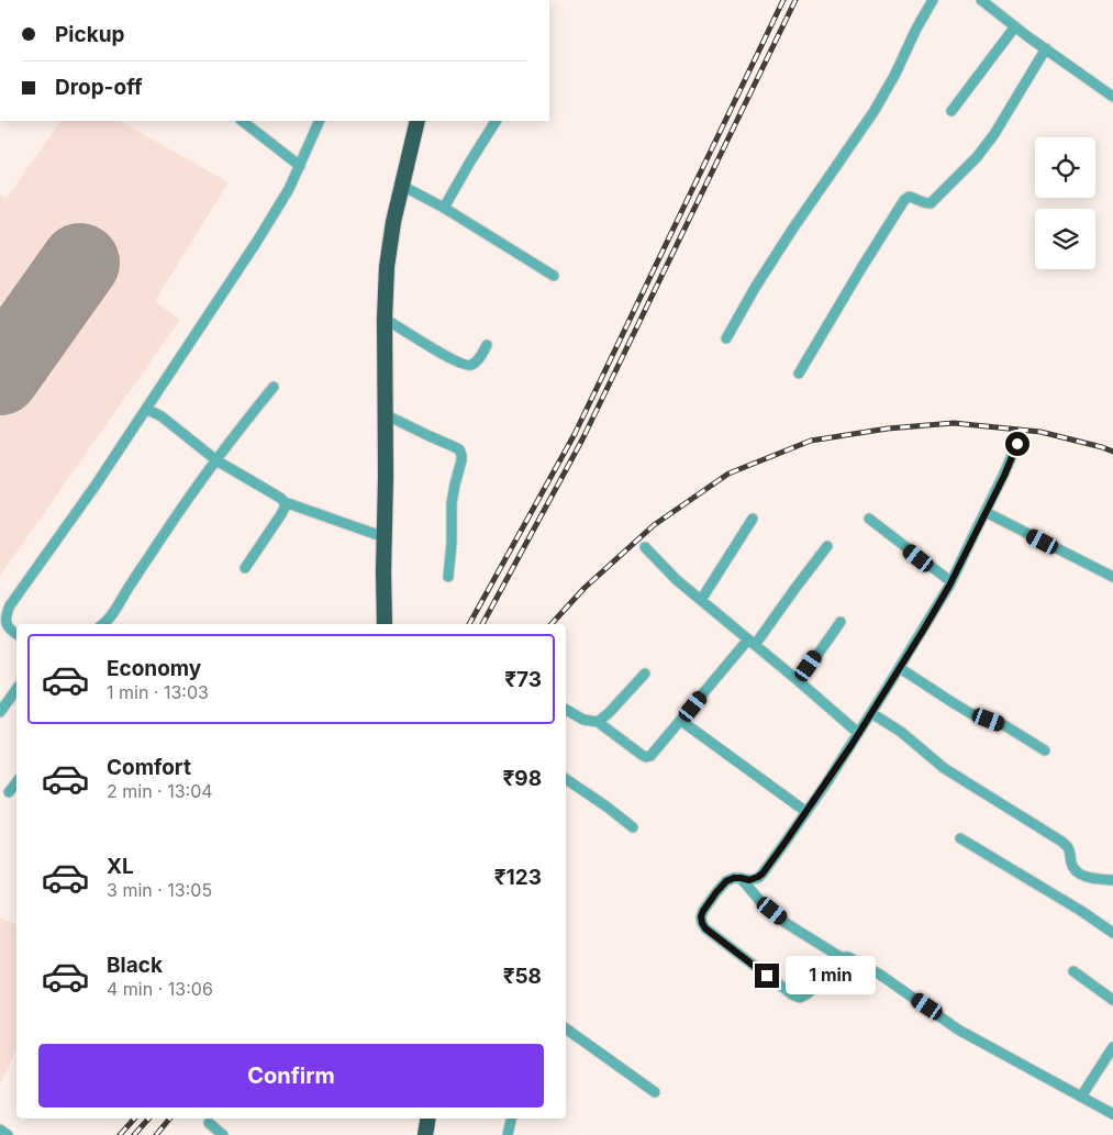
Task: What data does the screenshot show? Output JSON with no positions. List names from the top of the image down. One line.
{"page":{"banner":["Pickup","Drop-off"],"list":[{"name":"Economy","note":"1 min · 13:03","value":"₹73"},{"name":"Comfort","note":"2 min · 13:04","value":"₹98"},{"name":"XL","note":"3 min · 13:05","value":"₹123"},{"name":"Black","note":"4 min · 13:06","value":"₹58"}],"bubble":"1 min","buttons":"Confirm"}}
